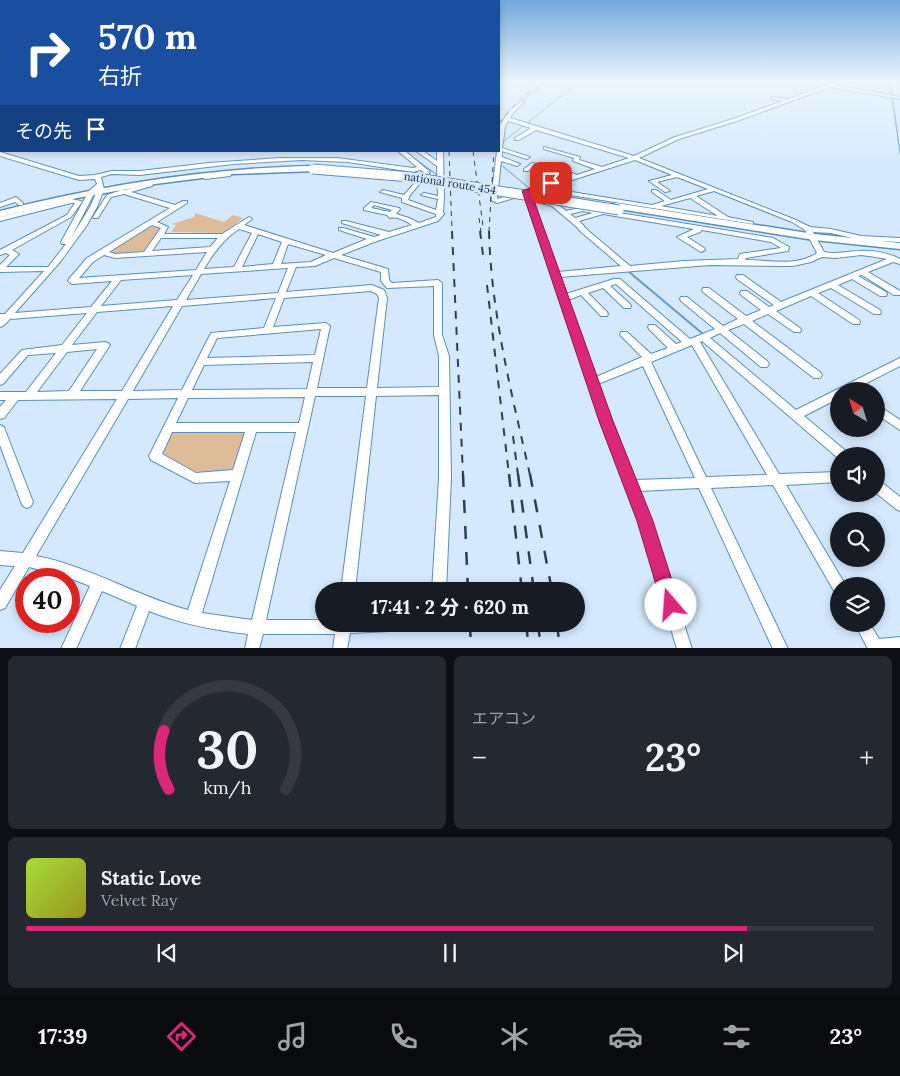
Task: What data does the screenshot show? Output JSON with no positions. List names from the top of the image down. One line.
{"streets":{"highway":["national route 454"]},"north":"top left","page":{"turn":["570 m","右折"],"then":"その先","limit":"40","trip":"17:41 · 2 分 · 620 m","tile":"エアコン","heat":["−","23°","+"],"song":["Static Love","Velvet Ray"],"tabs":["17:39","23°"],"gauge":["30","km/h"]}}
